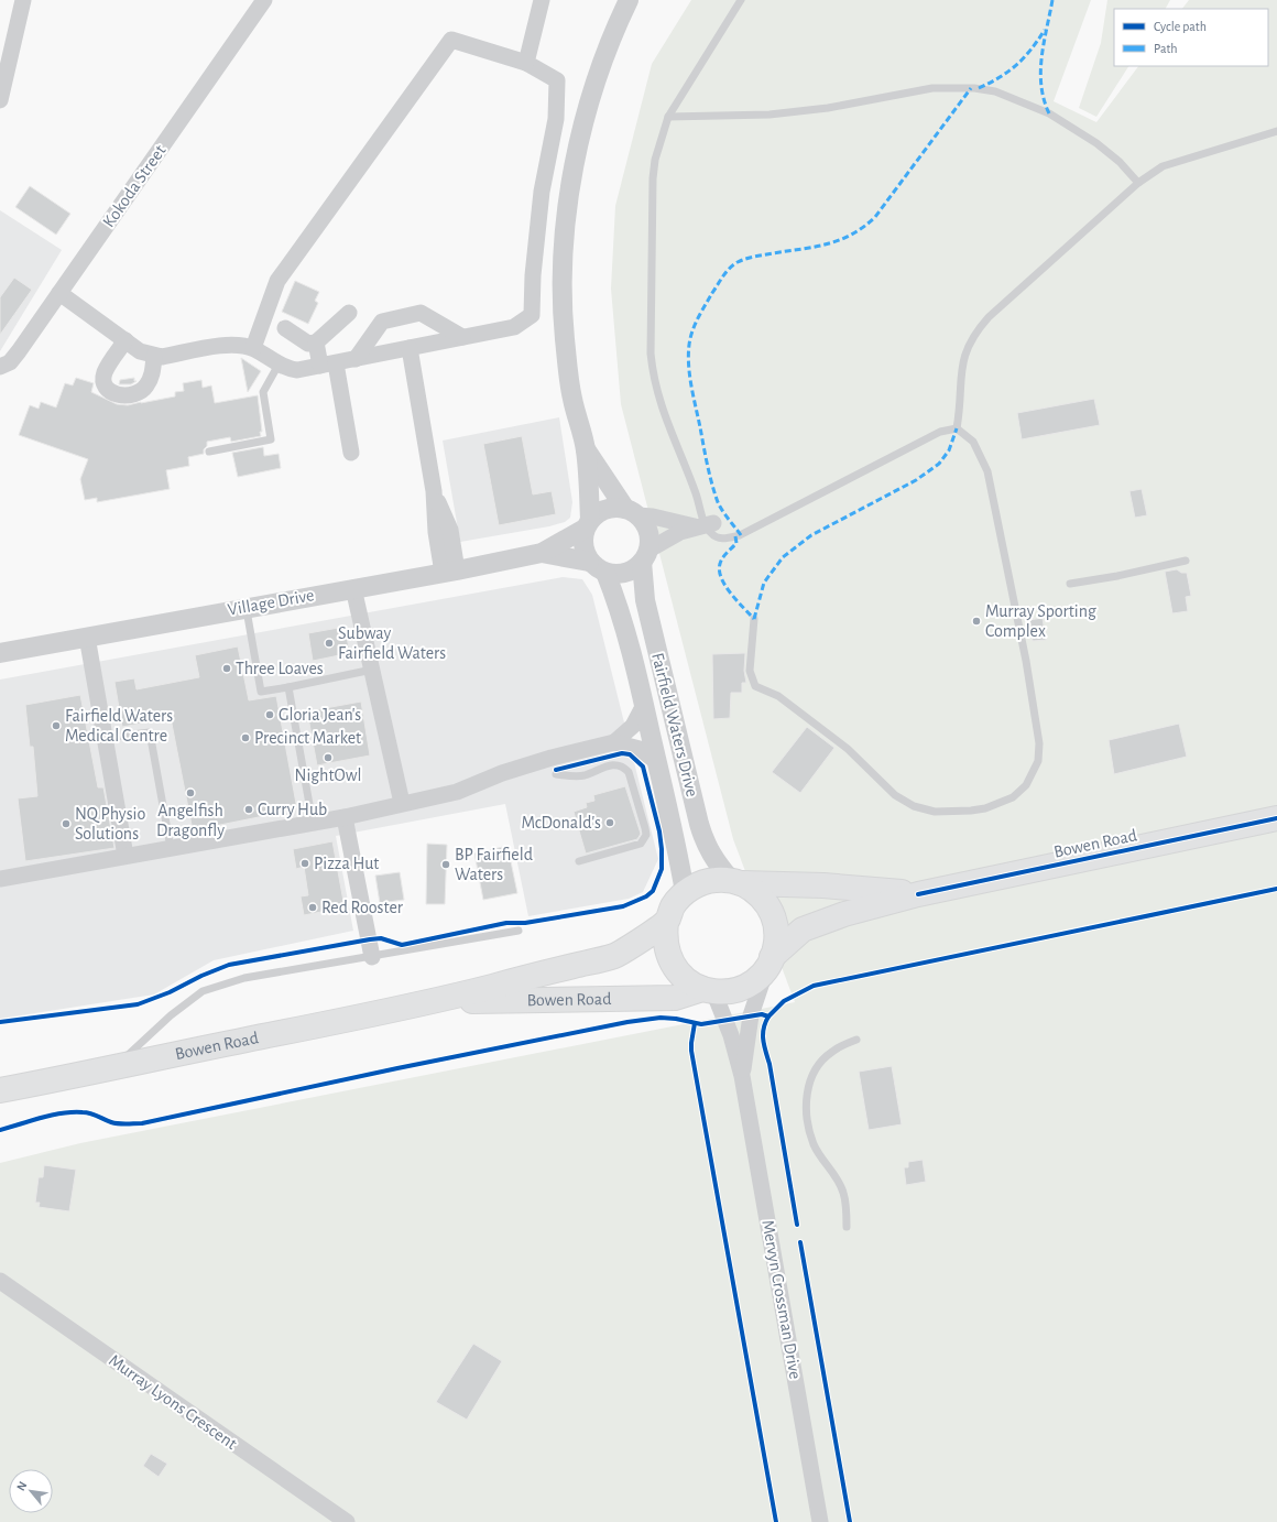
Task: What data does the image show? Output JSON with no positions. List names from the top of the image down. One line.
{"streets":{"main road":["Bowen Road"],"street":["Kokoda Street","Village Drive","Fairfield Waters Drive","Mervyn Crossman Drive","Murray Lyons Crescent"]},"crossings":[["Village Drive","Fairfield Waters Drive"],["Fairfield Waters Drive","Bowen Road"],["Fairfield Waters Drive","Mervyn Crossman Drive"],["Bowen Road","Mervyn Crossman Drive"]],"places":["Murray Sporting Complex","Subway Fairfield Waters","Three Loaves","Gloria Jean's","Fairfield Waters Medical Centre","Precinct Market","NightOwl","Angelfish Dragonfly","Curry Hub","McDonald's","NQ Physio Solutions","Pizza Hut","BP Fairfield Waters","Red Rooster"],"legend":["Cycle path","Path"],"north":"top left"}
